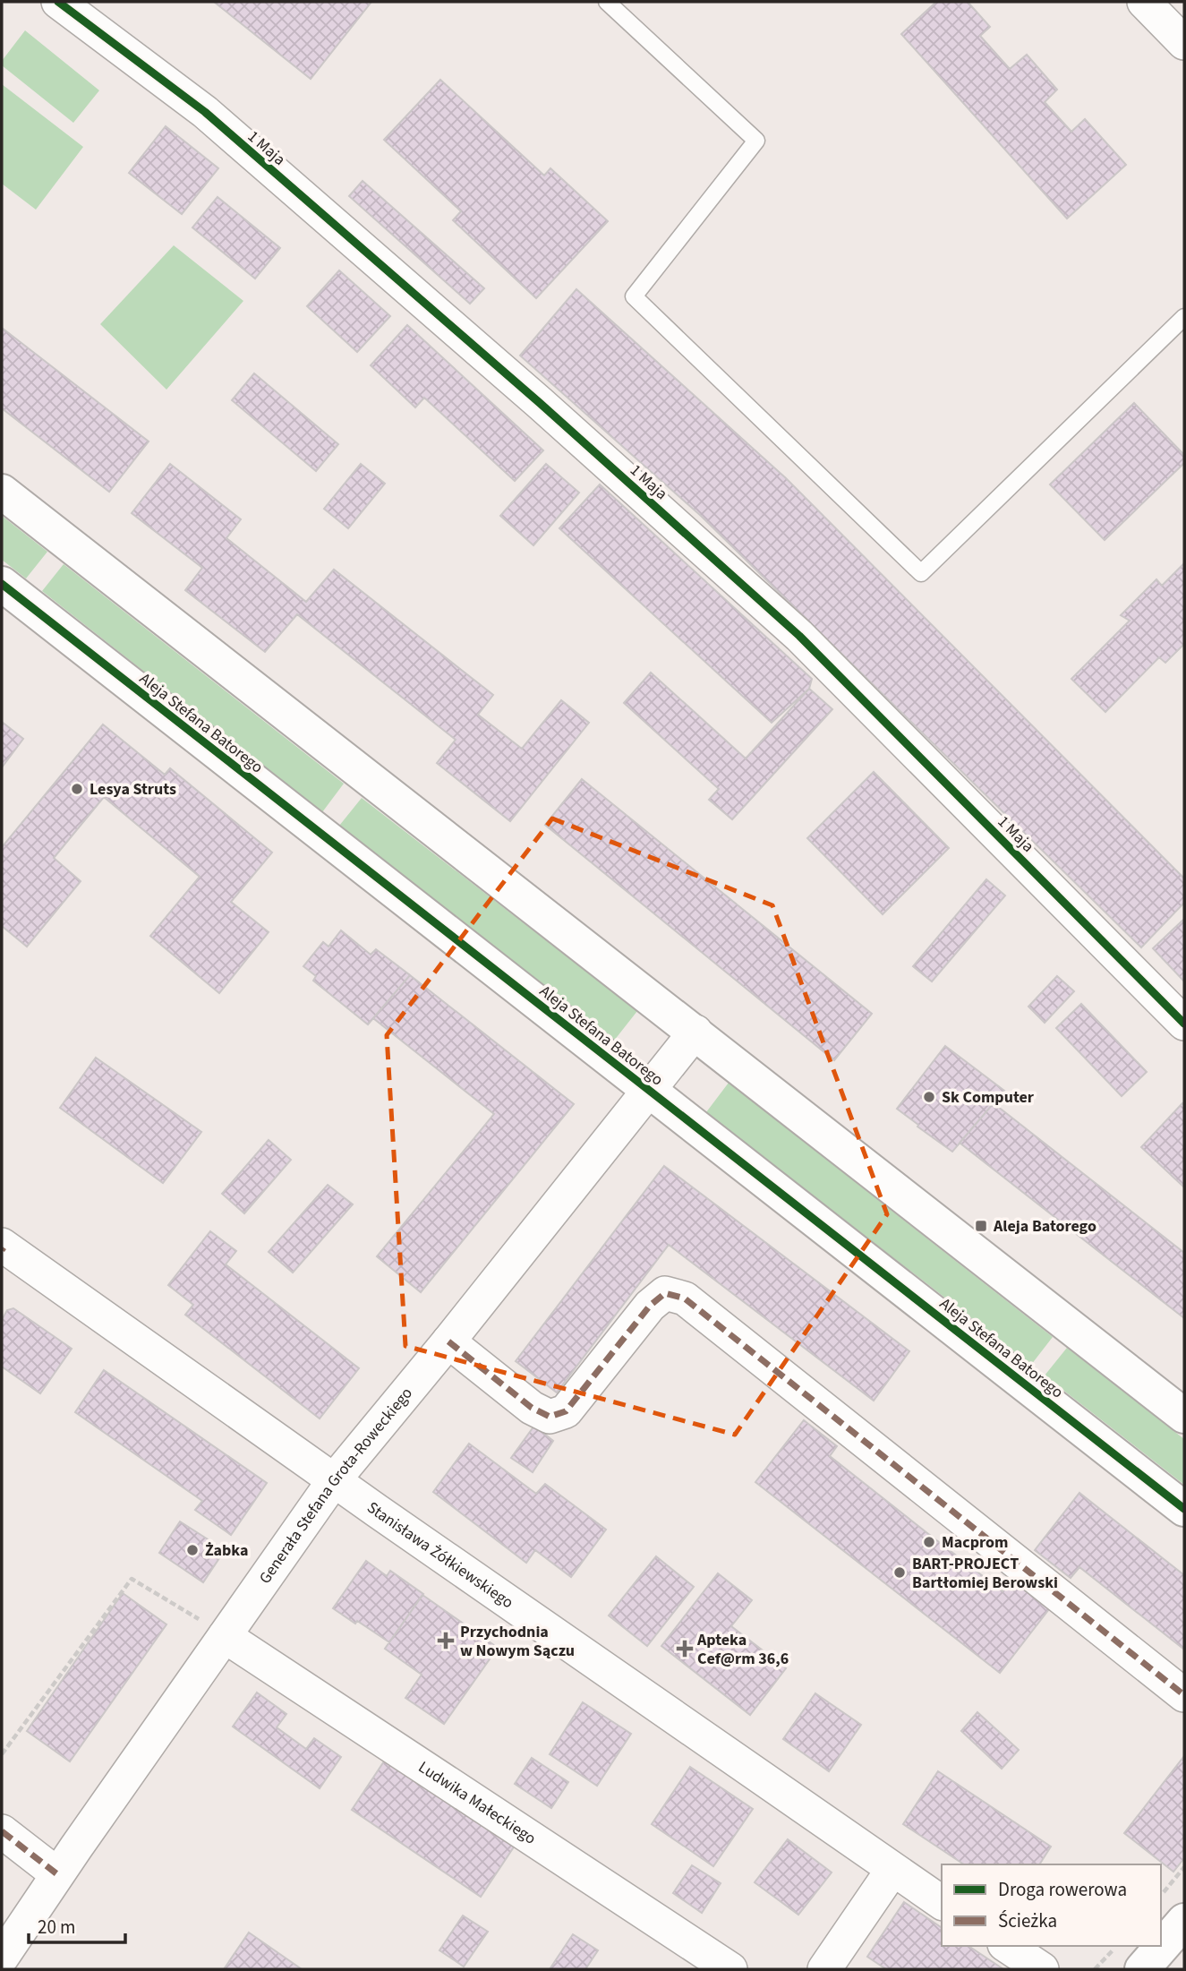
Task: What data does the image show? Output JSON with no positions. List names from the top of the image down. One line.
{"streets":{"street":["1 Maja","Aleja Stefana Batorego","Generała Stefana Grota-Roweckiego","Stanisława Żółkiewskiego","Ludwika Małeckiego"]},"crossings":[["Aleja Stefana Batorego","Generała Stefana Grota-Roweckiego"],["Generała Stefana Grota-Roweckiego","Stanisława Żółkiewskiego"],["Generała Stefana Grota-Roweckiego","Ludwika Małeckiego"]],"places":{"other":["Lesya Struts","Sk Computer","Macprom","Żabka","BART-PROJECT Bartłomiej Berowski"],"transit":["Aleja Batorego"],"health":["Przychodnia w Nowym Sączu","Apteka Cef@rm 36,6"]},"legend":["Droga rowerowa","Ścieżka"],"scale_bar":"20 m"}
